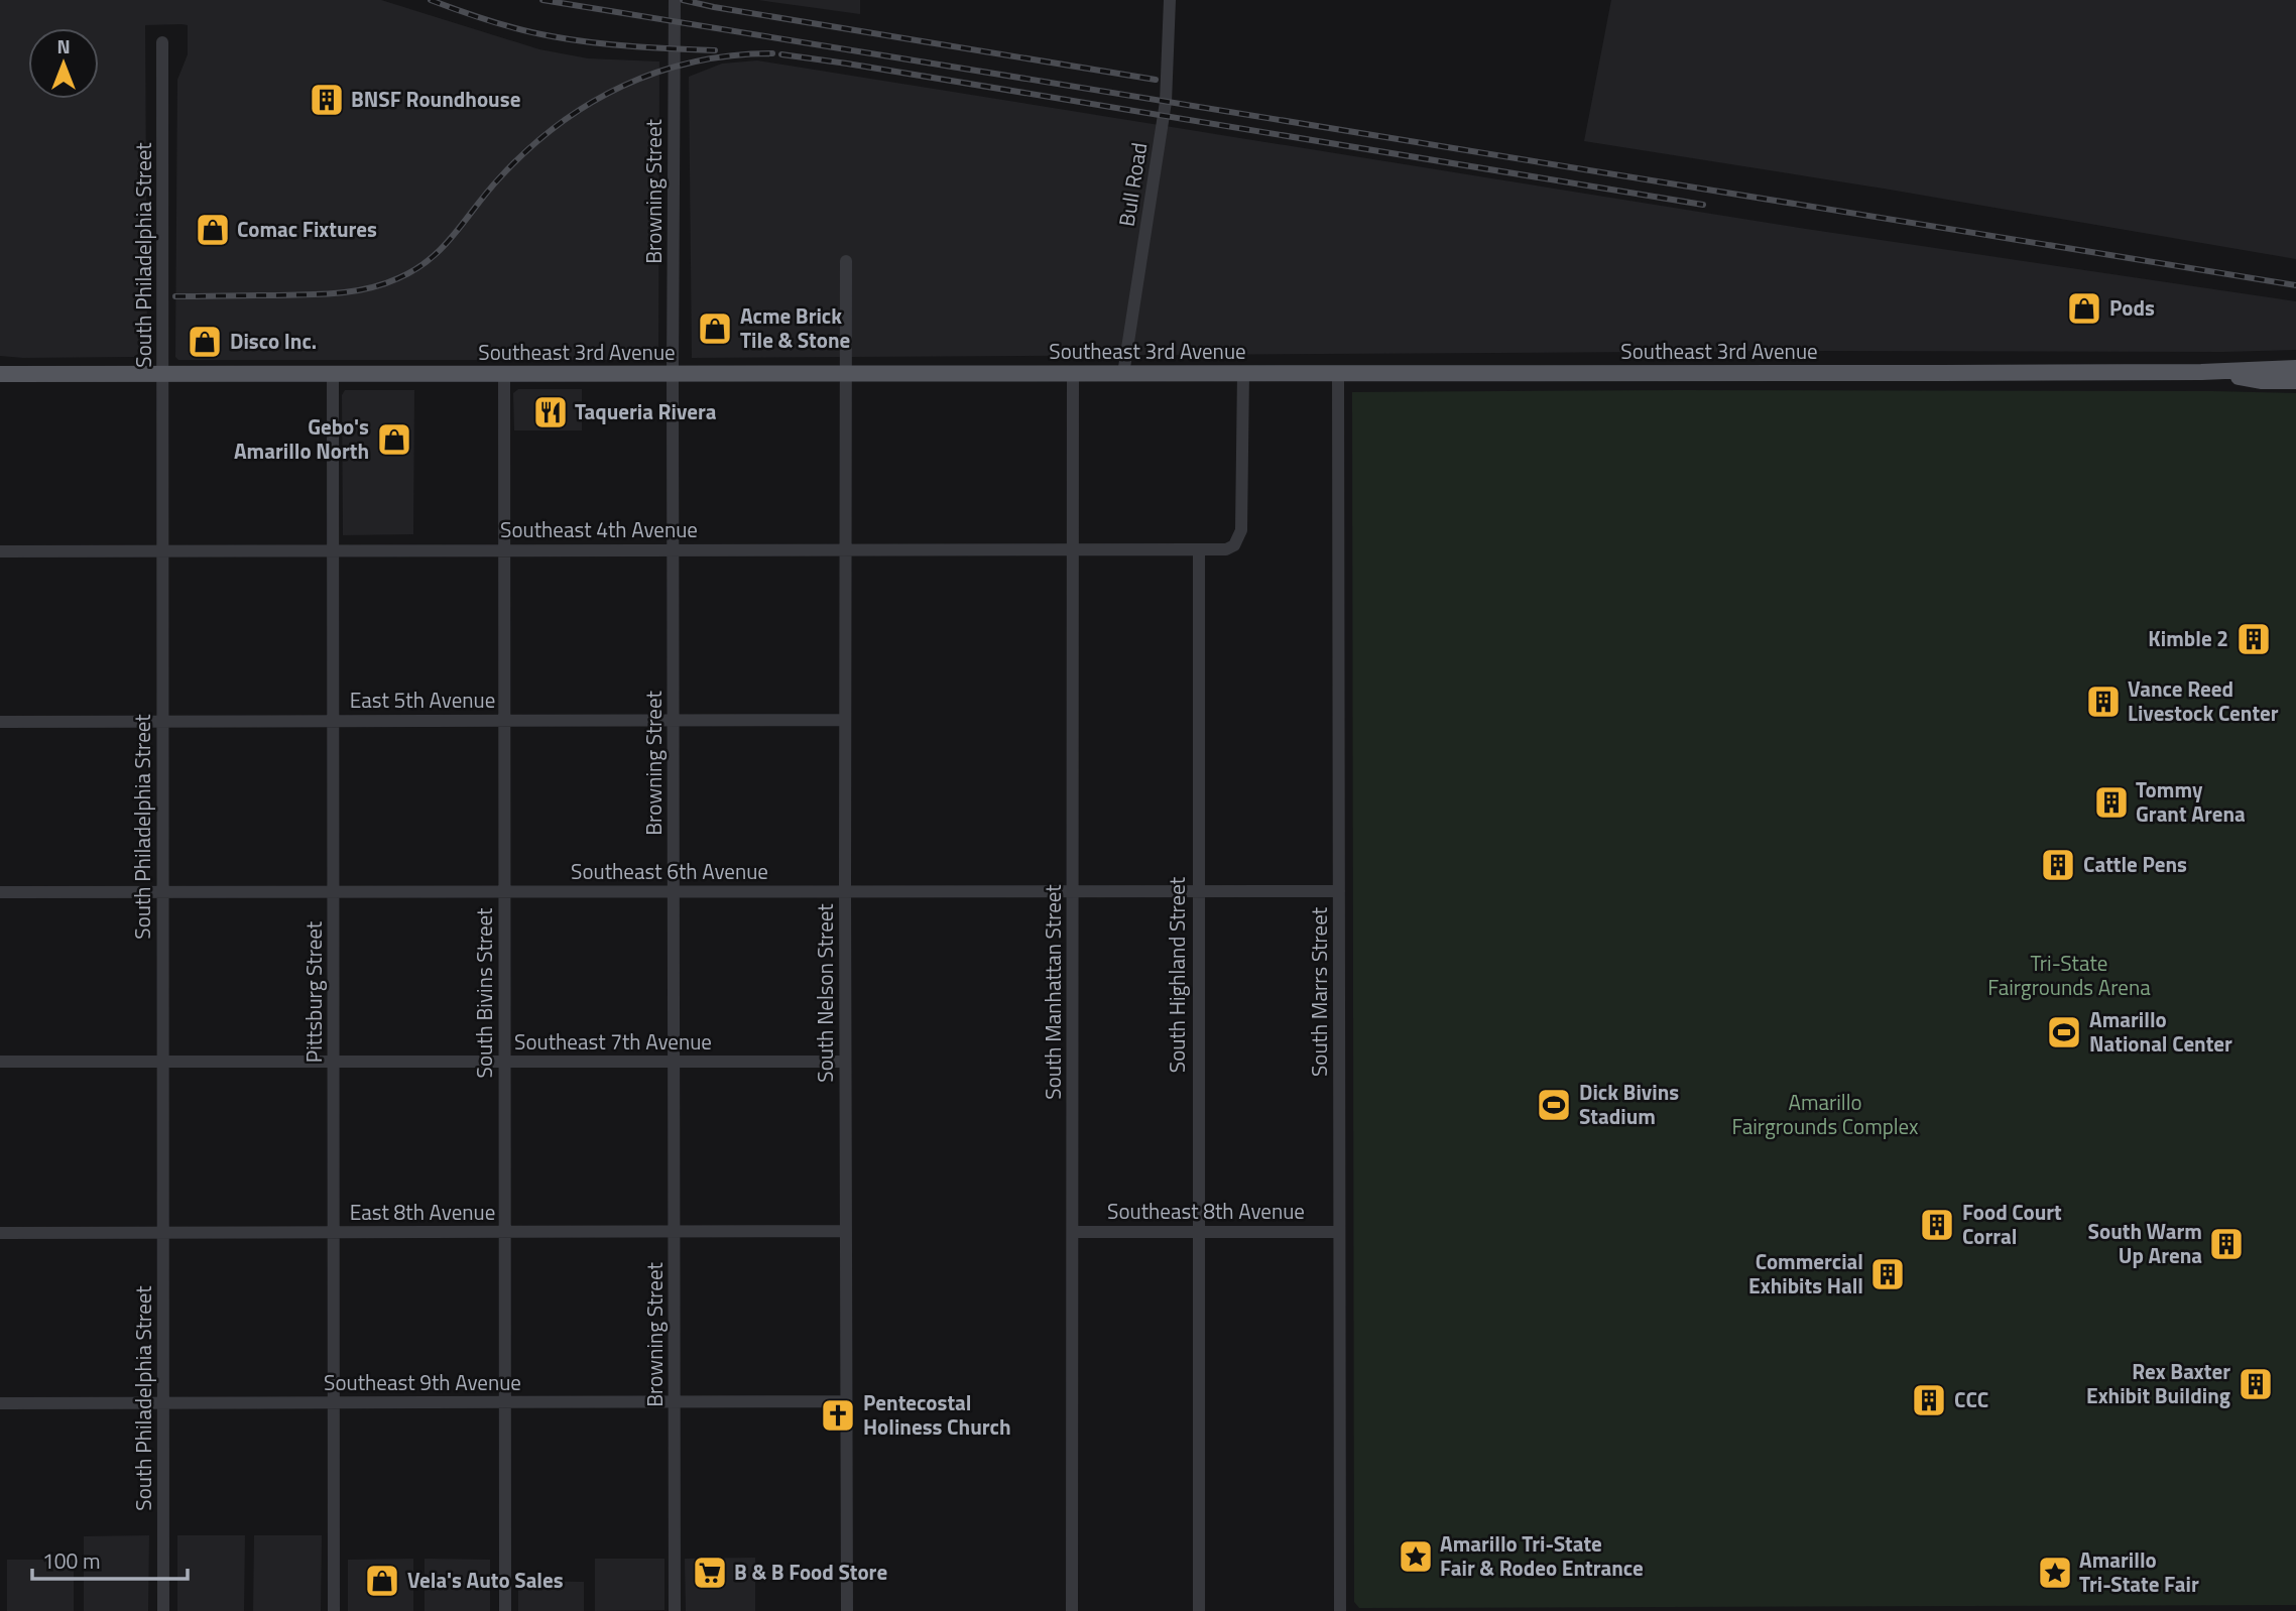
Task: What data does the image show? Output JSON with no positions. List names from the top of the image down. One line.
{"streets":{"main road":["Southeast 3rd Avenue"],"street":["Bull Road","Browning Street","South Philadelphia Street","Southeast 4th Avenue","East 5th Avenue","Southeast 6th Avenue","South Highland Street","Pittsburg Street","South Manhattan Street","South Marrs Street","South Bivins Street","South Nelson Street","Southeast 7th Avenue","Southeast 8th Avenue","East 8th Avenue","Southeast 9th Avenue"]},"crossings":[["Bull Road","Southeast 3rd Avenue"],["Browning Street","Southeast 3rd Avenue"],["Browning Street","Southeast 4th Avenue"],["Browning Street","East 5th Avenue"],["Browning Street","Southeast 6th Avenue"],["Browning Street","Southeast 7th Avenue"],["Browning Street","East 8th Avenue"],["Browning Street","Southeast 9th Avenue"],["South Philadelphia Street","Southeast 3rd Avenue"],["South Philadelphia Street","Southeast 4th Avenue"],["South Philadelphia Street","East 5th Avenue"],["South Philadelphia Street","Southeast 6th Avenue"],["South Philadelphia Street","Southeast 7th Avenue"],["South Philadelphia Street","East 8th Avenue"],["South Philadelphia Street","Southeast 9th Avenue"],["Southeast 3rd Avenue","Pittsburg Street"],["Southeast 3rd Avenue","South Manhattan Street"],["Southeast 3rd Avenue","South Marrs Street"],["Southeast 3rd Avenue","South Bivins Street"],["Southeast 3rd Avenue","South Nelson Street"],["Southeast 4th Avenue","South Highland Street"],["Southeast 4th Avenue","Pittsburg Street"],["Southeast 4th Avenue","South Manhattan Street"],["Southeast 4th Avenue","South Bivins Street"],["Southeast 4th Avenue","South Nelson Street"],["East 5th Avenue","Pittsburg Street"],["East 5th Avenue","South Bivins Street"],["East 5th Avenue","South Nelson Street"],["Southeast 6th Avenue","South Highland Street"],["Southeast 6th Avenue","Pittsburg Street"],["Southeast 6th Avenue","South Manhattan Street"],["Southeast 6th Avenue","South Marrs Street"],["Southeast 6th Avenue","South Bivins Street"],["Southeast 6th Avenue","South Nelson Street"],["South Highland Street","Southeast 8th Avenue"],["Pittsburg Street","Southeast 7th Avenue"],["Pittsburg Street","East 8th Avenue"],["Pittsburg Street","Southeast 9th Avenue"],["South Manhattan Street","Southeast 8th Avenue"],["South Marrs Street","Southeast 8th Avenue"],["South Bivins Street","Southeast 7th Avenue"],["South Bivins Street","East 8th Avenue"],["South Bivins Street","Southeast 9th Avenue"],["South Nelson Street","Southeast 7th Avenue"],["South Nelson Street","East 8th Avenue"],["South Nelson Street","Southeast 9th Avenue"]],"parks":["Tri-State Fairgrounds Arena","Amarillo Fairgrounds Complex"],"places":{"building":["BNSF Roundhouse","Kimble 2","Vance Reed Livestock Center","Tommy Grant Arena","Cattle Pens","Food Court Corral","South Warm Up Arena","Commercial Exhibits Hall","Rex Baxter Exhibit Building","CCC"],"shop":["Comac Fixtures","Pods","Acme Brick Tile & Stone","Disco Inc.","Gebo's Amarillo North","Vela's Auto Sales"],"restaurant":["Taqueria Rivera"],"sports":["Amarillo National Center","Dick Bivins Stadium"],"church":["Pentecostal Holiness Church"],"place":["Amarillo Tri-State Fair & Rodeo Entrance","Amarillo Tri-State Fair"],"supermarket":["B & B Food Store"]},"scale_bar":"100 m","north":"top"}
